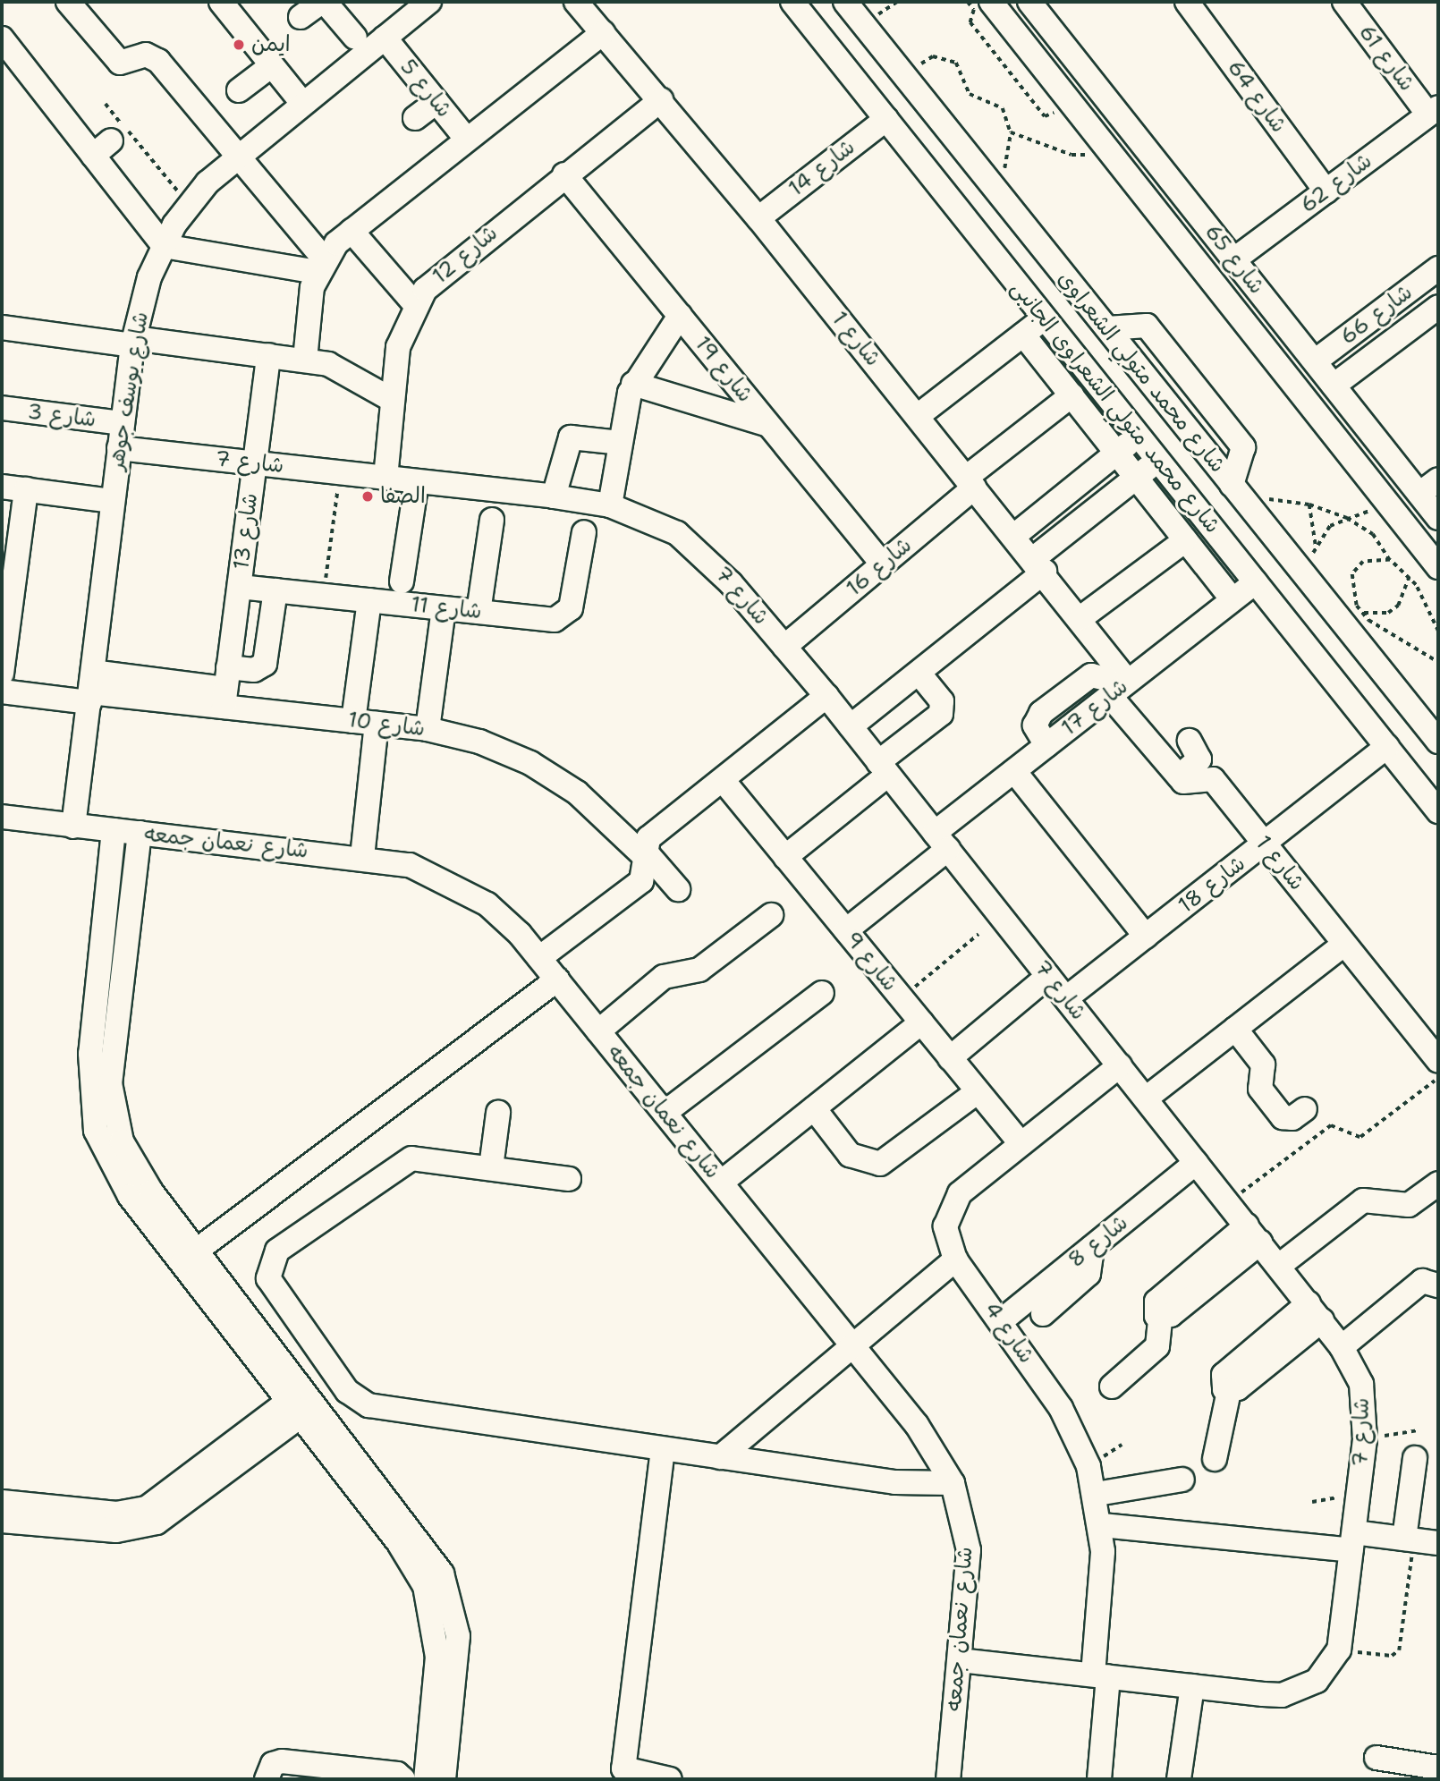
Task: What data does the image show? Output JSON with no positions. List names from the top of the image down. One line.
{"streets":{"street":["شارع 61","شارع 5","شارع 64","شارع 14","شارع 62","شارع 12","شارع 65","شارع 66","شارع 1","شارع 19","شارع محمد متولي الشعراوى","شارع يوسف جوهر","شارع محمد متولي الشعراوى الجانبى","شارع 3","شارع 7","شارع 13","شارع 16","شارع 11","شارع 17","شارع 10","شارع نعمان جمعه","شارع 18","شارع 9","شارع 8","شارع 4"]},"crossings":[["شارع 61","شارع 62"],["شارع 5","شارع يوسف جوهر"],["شارع 64","شارع 62"],["شارع 14","شارع 1"],["شارع 14","شارع محمد متولي الشعراوى الجانبى"],["شارع 62","شارع 65"],["شارع 12","شارع 1"],["شارع 12","شارع 19"],["شارع 12","شارع 7"],["شارع 65","شارع 66"],["شارع 1","شارع 16"],["شارع 1","شارع 17"],["شارع 1","شارع 18"],["شارع 19","شارع 16"],["شارع يوسف جوهر","شارع 3"],["شارع يوسف جوهر","شارع 7"],["شارع يوسف جوهر","شارع نعمان جمعه"],["شارع محمد متولي الشعراوى الجانبى","شارع 17"],["شارع محمد متولي الشعراوى الجانبى","شارع 18"],["شارع 7","شارع 13"],["شارع 7","شارع 16"],["شارع 7","شارع 17"],["شارع 7","شارع نعمان جمعه"],["شارع 7","شارع 18"],["شارع 7","شارع 8"],["شارع 7","شارع 4"],["شارع 13","شارع 11"],["شارع 13","شارع 10"],["شارع 17","شارع 9"],["شارع 9","شارع 4"],["شارع 8","شارع 4"]],"places":["ايمن","الصفا"]}
